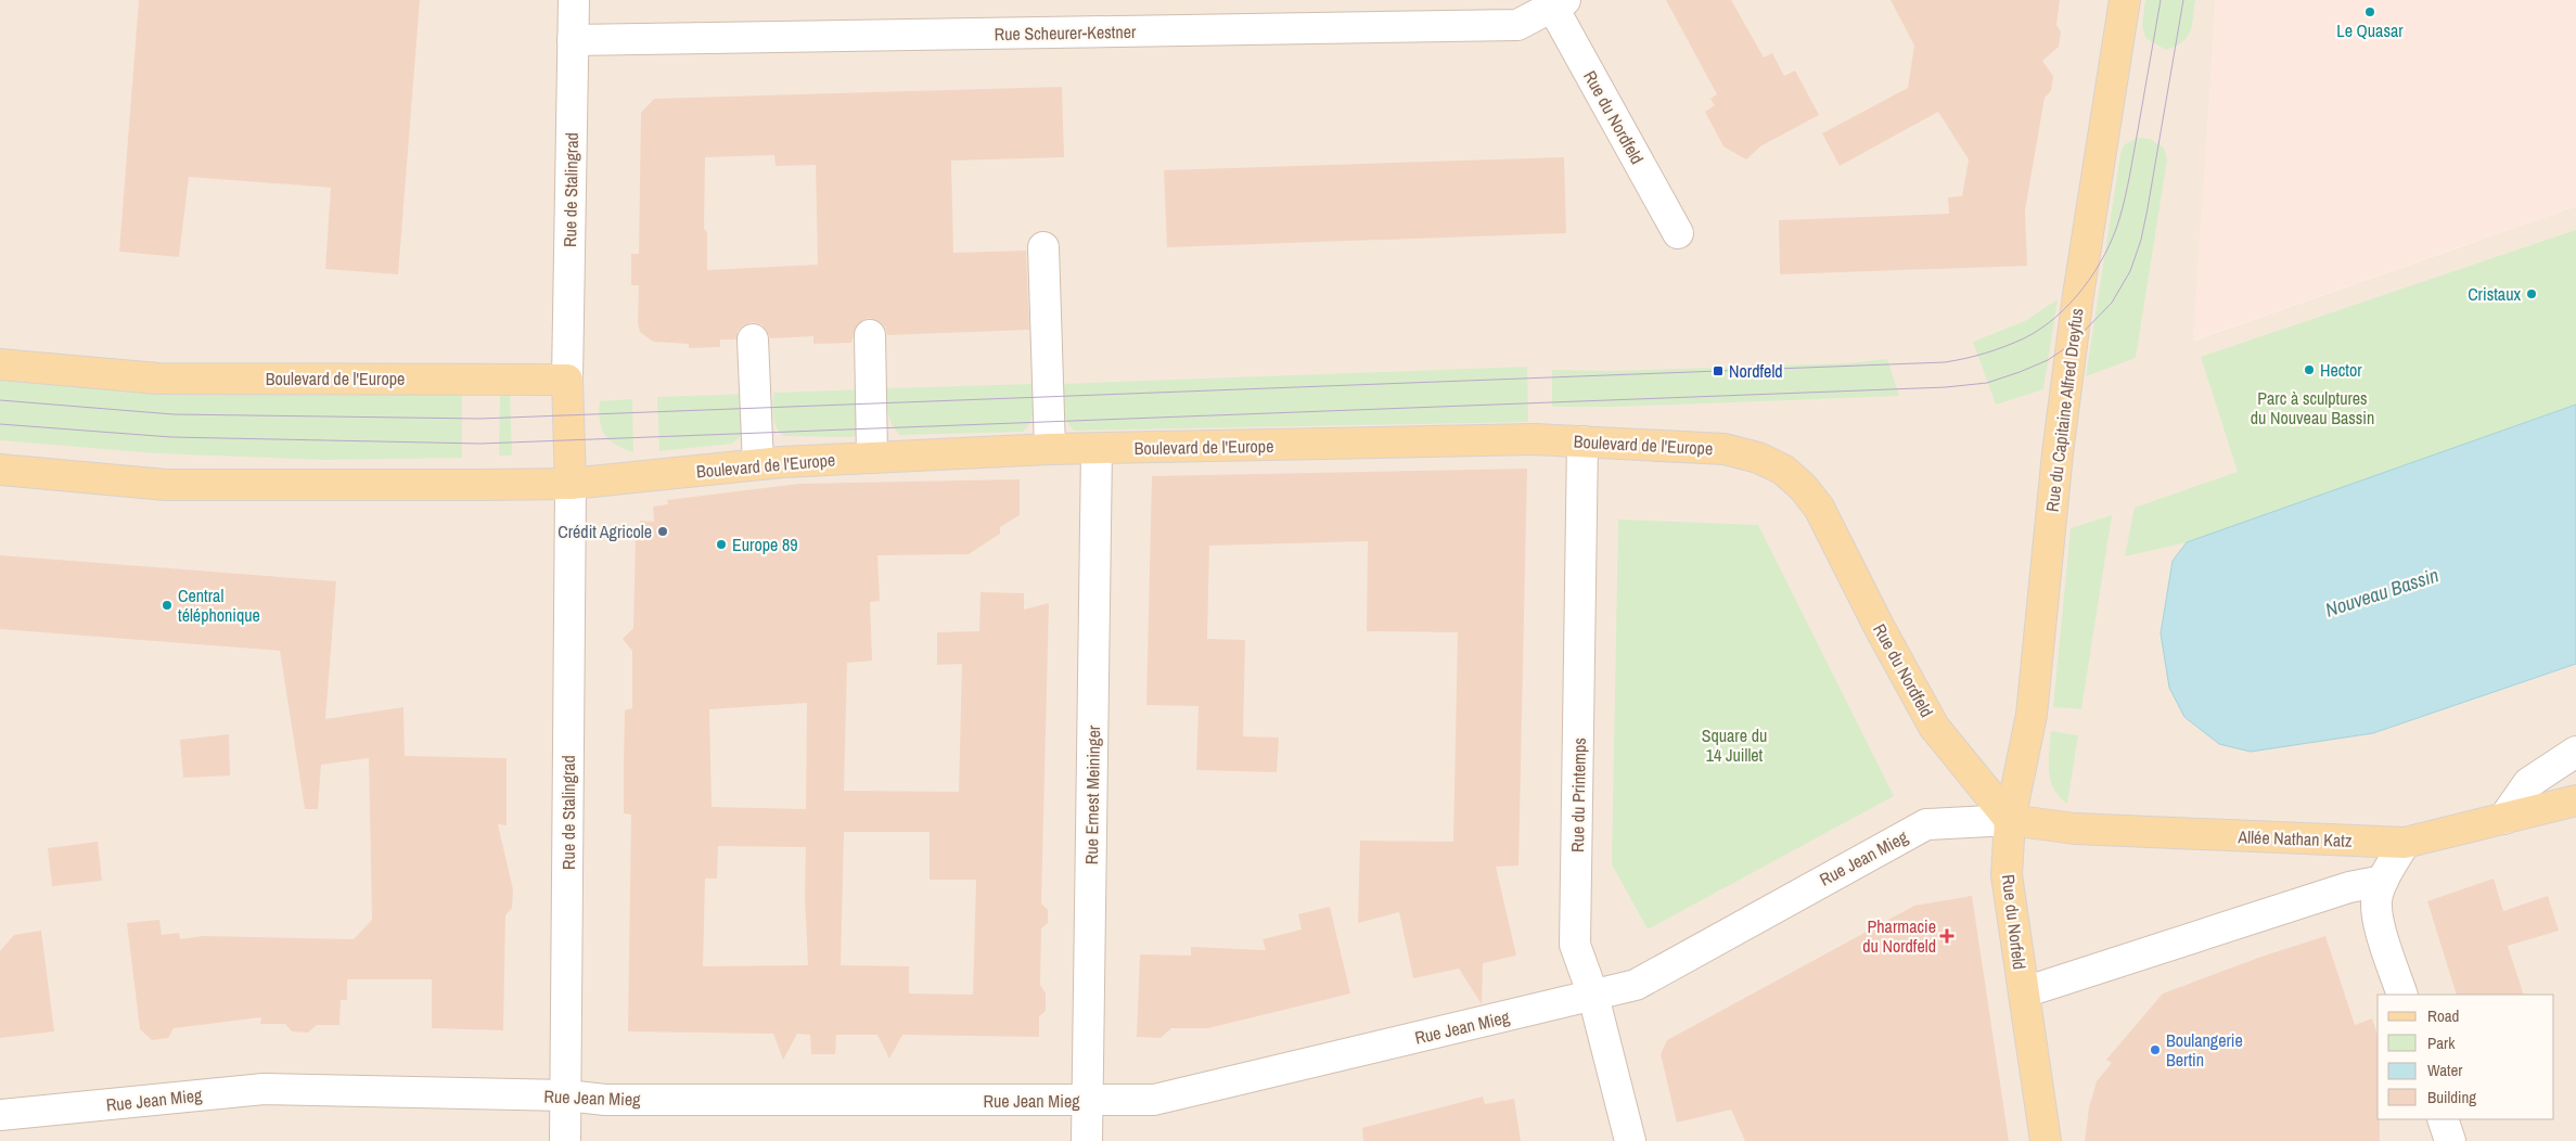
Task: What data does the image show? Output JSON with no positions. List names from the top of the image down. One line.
{"streets":{"main road":["Rue du Nordfeld","Boulevard de l'Europe","Rue du Capitaine Alfred Dreyfus","Allée Nathan Katz","Rue du Norfeld"],"street":["Rue Scheurer-Kestner","Rue de Stalingrad","Rue Ernest Meininger","Rue du Printemps","Rue Jean Mieg"]},"crossings":[["Rue Scheurer-Kestner","Rue du Nordfeld"],["Rue Scheurer-Kestner","Rue de Stalingrad"],["Rue du Nordfeld","Boulevard de l'Europe"],["Rue du Nordfeld","Rue du Capitaine Alfred Dreyfus"],["Rue du Nordfeld","Allée Nathan Katz"],["Rue du Nordfeld","Rue Jean Mieg"],["Rue du Nordfeld","Rue du Norfeld"],["Rue de Stalingrad","Boulevard de l'Europe"],["Rue de Stalingrad","Rue Jean Mieg"],["Boulevard de l'Europe","Rue Ernest Meininger"],["Boulevard de l'Europe","Rue du Printemps"],["Rue du Capitaine Alfred Dreyfus","Allée Nathan Katz"],["Rue du Capitaine Alfred Dreyfus","Rue Jean Mieg"],["Rue du Capitaine Alfred Dreyfus","Rue du Norfeld"],["Rue Ernest Meininger","Rue Jean Mieg"],["Rue du Printemps","Rue Jean Mieg"],["Allée Nathan Katz","Rue Jean Mieg"],["Allée Nathan Katz","Rue du Norfeld"],["Rue Jean Mieg","Rue du Norfeld"]],"water":["Nouveau Bassin"],"parks":["Parc à sculptures du Nouveau Bassin","Square du 14 Juillet"],"places":{"other":["Le Quasar","Cristaux","Hector","Crédit Agricole","Europe 89","Central téléphonique","Boulangerie Bertin"],"transit":["Nordfeld"],"health":["Pharmacie du Nordfeld"]},"legend":["Road","Park","Water","Building"]}
